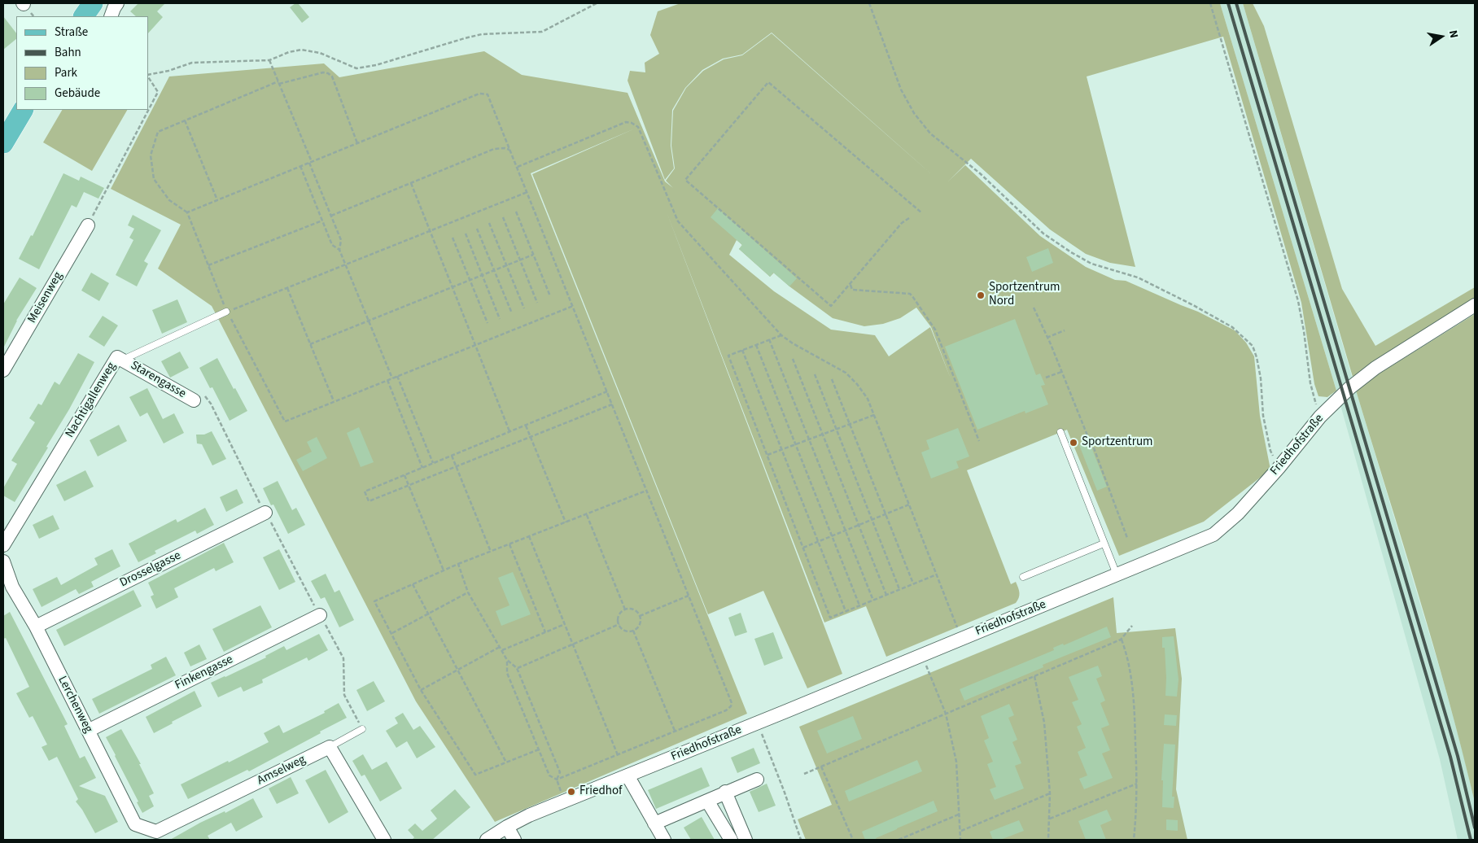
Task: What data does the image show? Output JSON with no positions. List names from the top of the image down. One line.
{"streets":{"street":["Meisenweg","Starengasse","Nachtigallenweg","Friedhofstraße","Drosselgasse","Finkengasse","Lerchenweg","Amselweg"]},"crossings":[["Starengasse","Nachtigallenweg"],["Drosselgasse","Lerchenweg"],["Finkengasse","Lerchenweg"],["Lerchenweg","Amselweg"]],"places":["Sportzentrum Nord","Sportzentrum","Friedhof"],"legend":["Straße","Bahn","Park","Gebäude"],"north":"right"}
